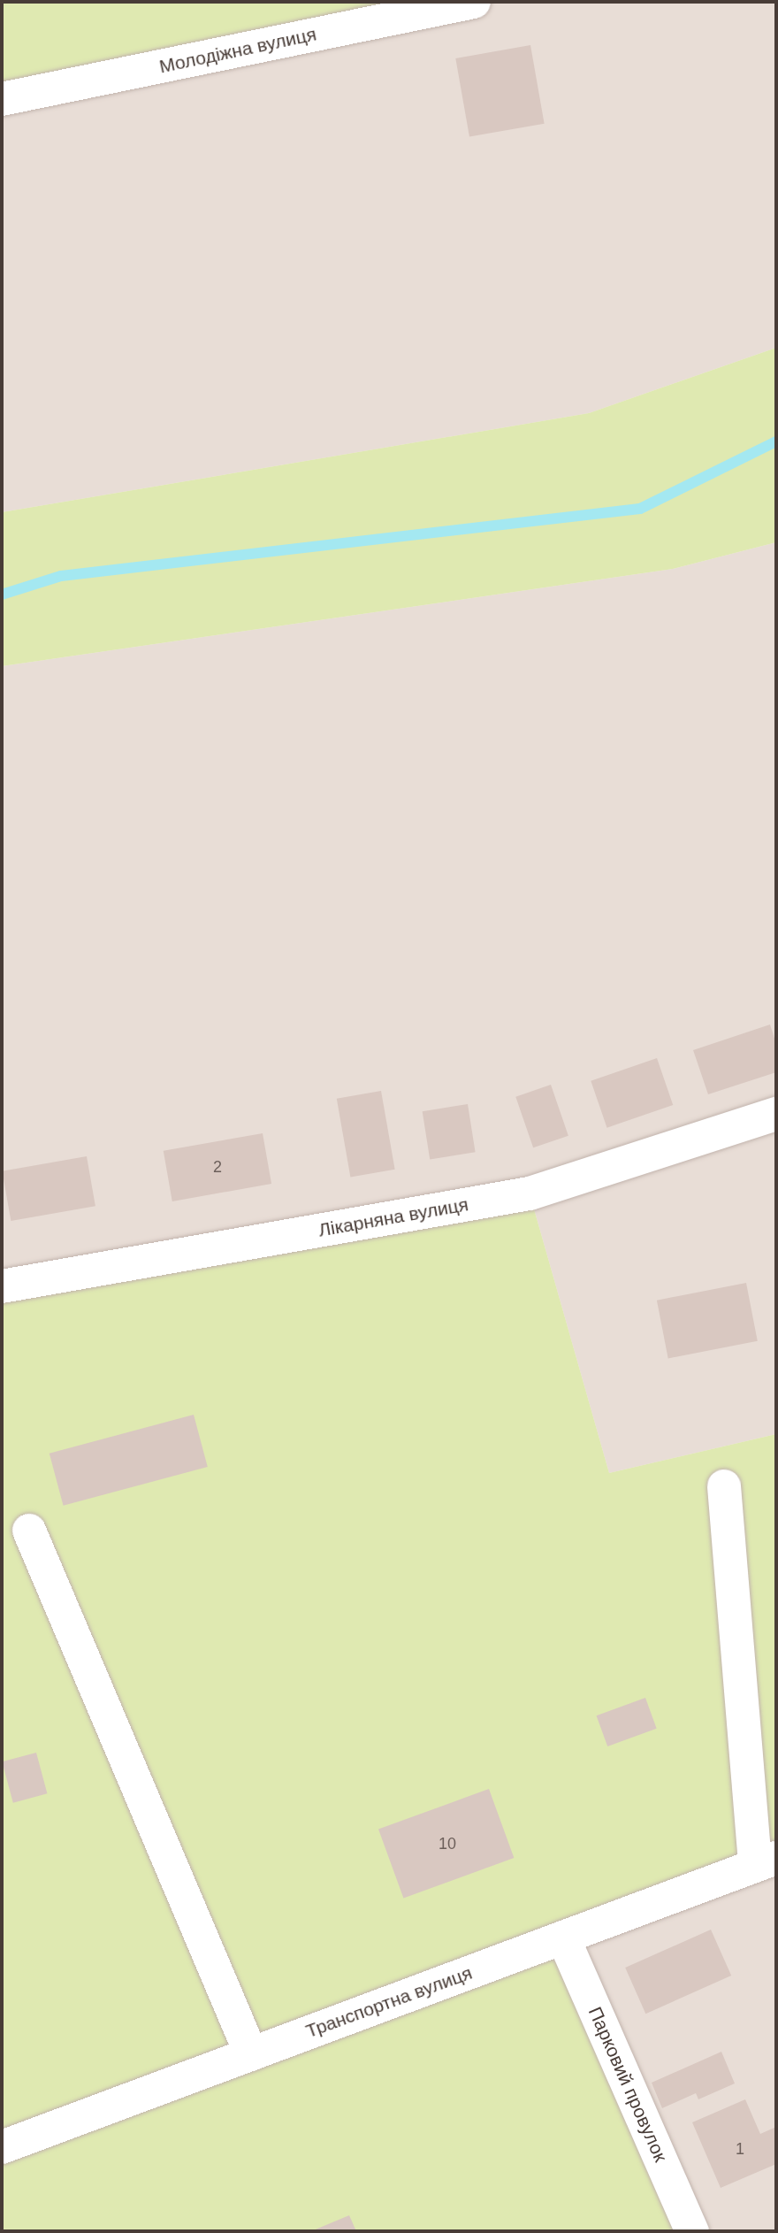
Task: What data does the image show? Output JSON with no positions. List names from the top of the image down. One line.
{"streets":{"street":["Молодіжна вулиця","Лікарняна вулиця","Транспортна вулиця","Парковий провулок"]},"crossings":[["Транспортна вулиця","Парковий провулок"]],"house_numbers":["2","10","1"]}
